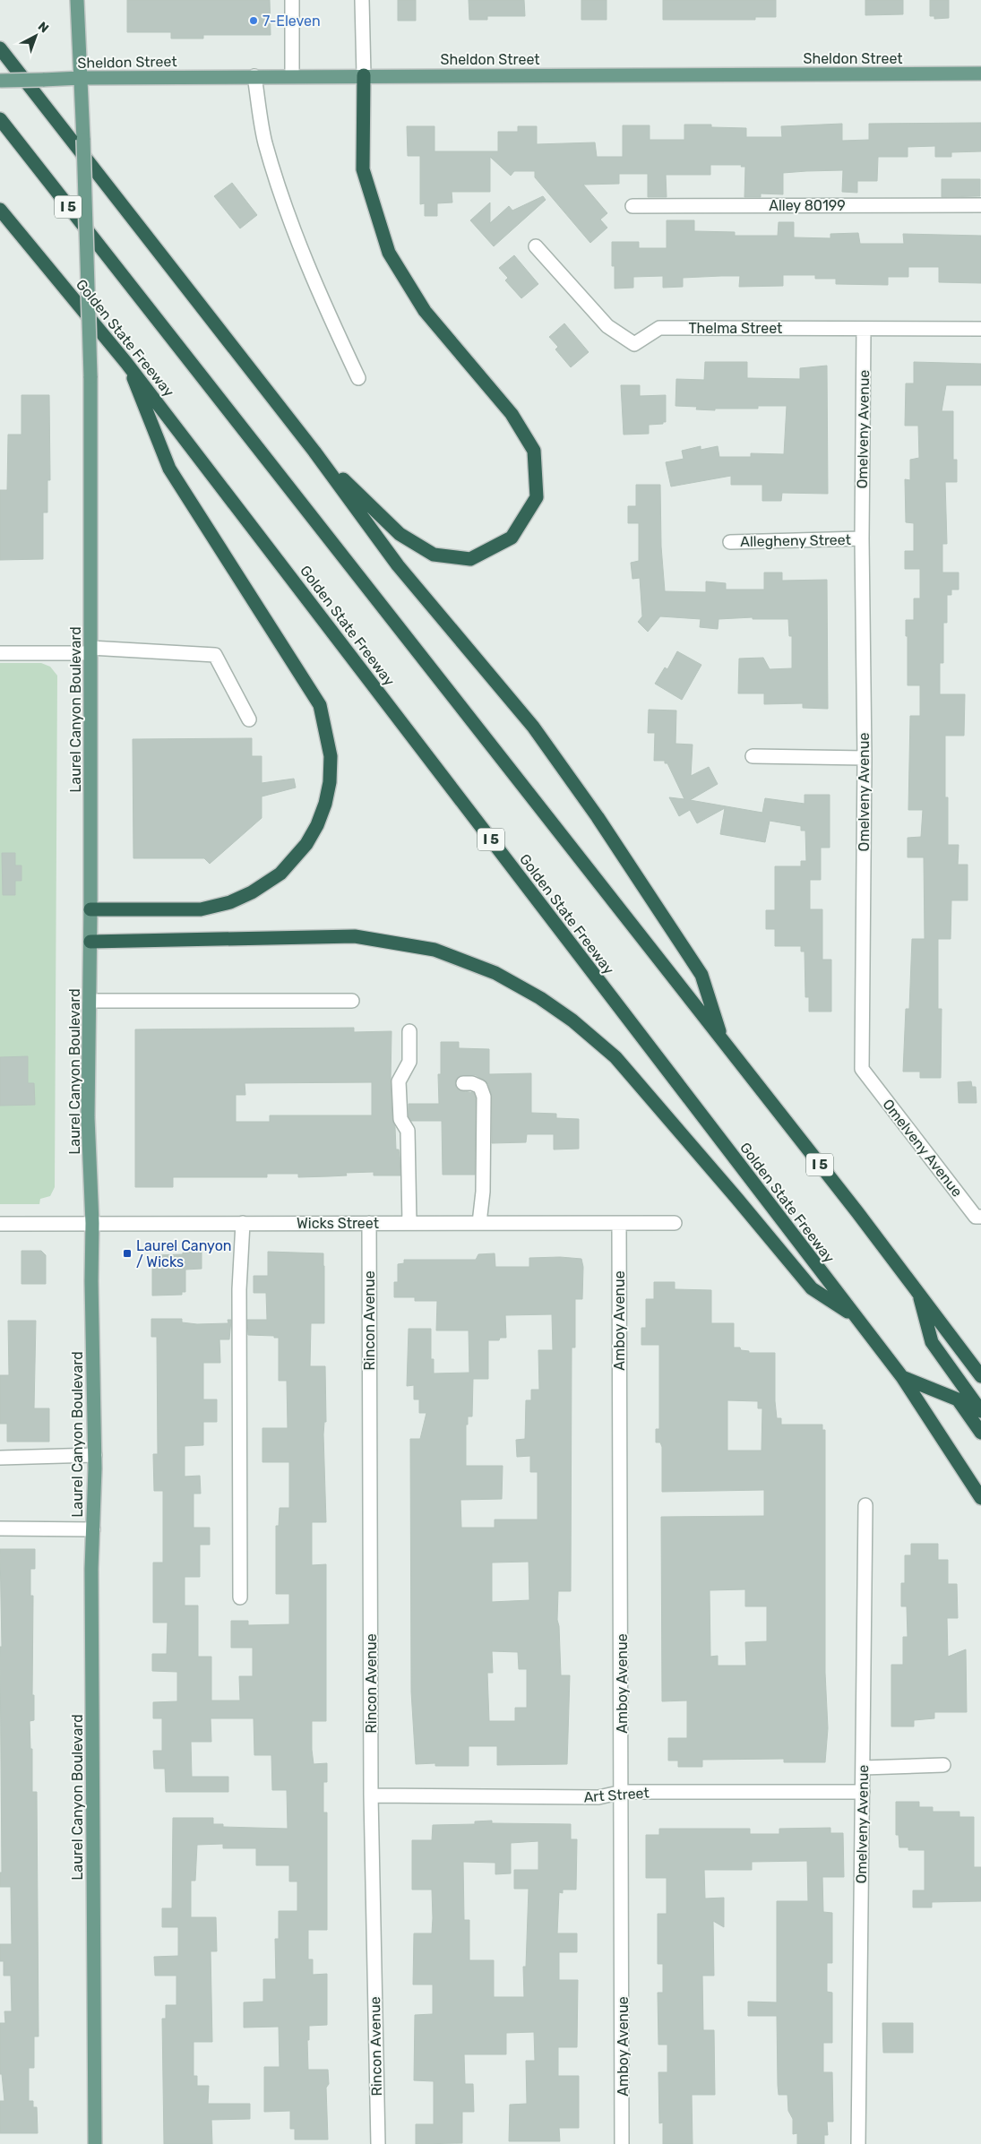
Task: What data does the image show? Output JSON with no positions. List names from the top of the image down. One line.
{"streets":{"highway":["I 5","Golden State Freeway"],"main road":["Sheldon Street","Laurel Canyon Boulevard"],"street":["Alley 80199","Thelma Street","Omelveny Avenue","Allegheny Street","Wicks Street","Rincon Avenue","Amboy Avenue","Art Street"]},"crossings":[["Sheldon Street","Laurel Canyon Boulevard"],["Thelma Street","Omelveny Avenue"],["Omelveny Avenue","Allegheny Street"],["Omelveny Avenue","Art Street"],["Laurel Canyon Boulevard","Wicks Street"],["Wicks Street","Rincon Avenue"],["Wicks Street","Amboy Avenue"],["Rincon Avenue","Art Street"],["Amboy Avenue","Art Street"]],"places":{"other":["7-Eleven"],"transit":["Laurel Canyon / Wicks"]},"north":"top right"}
